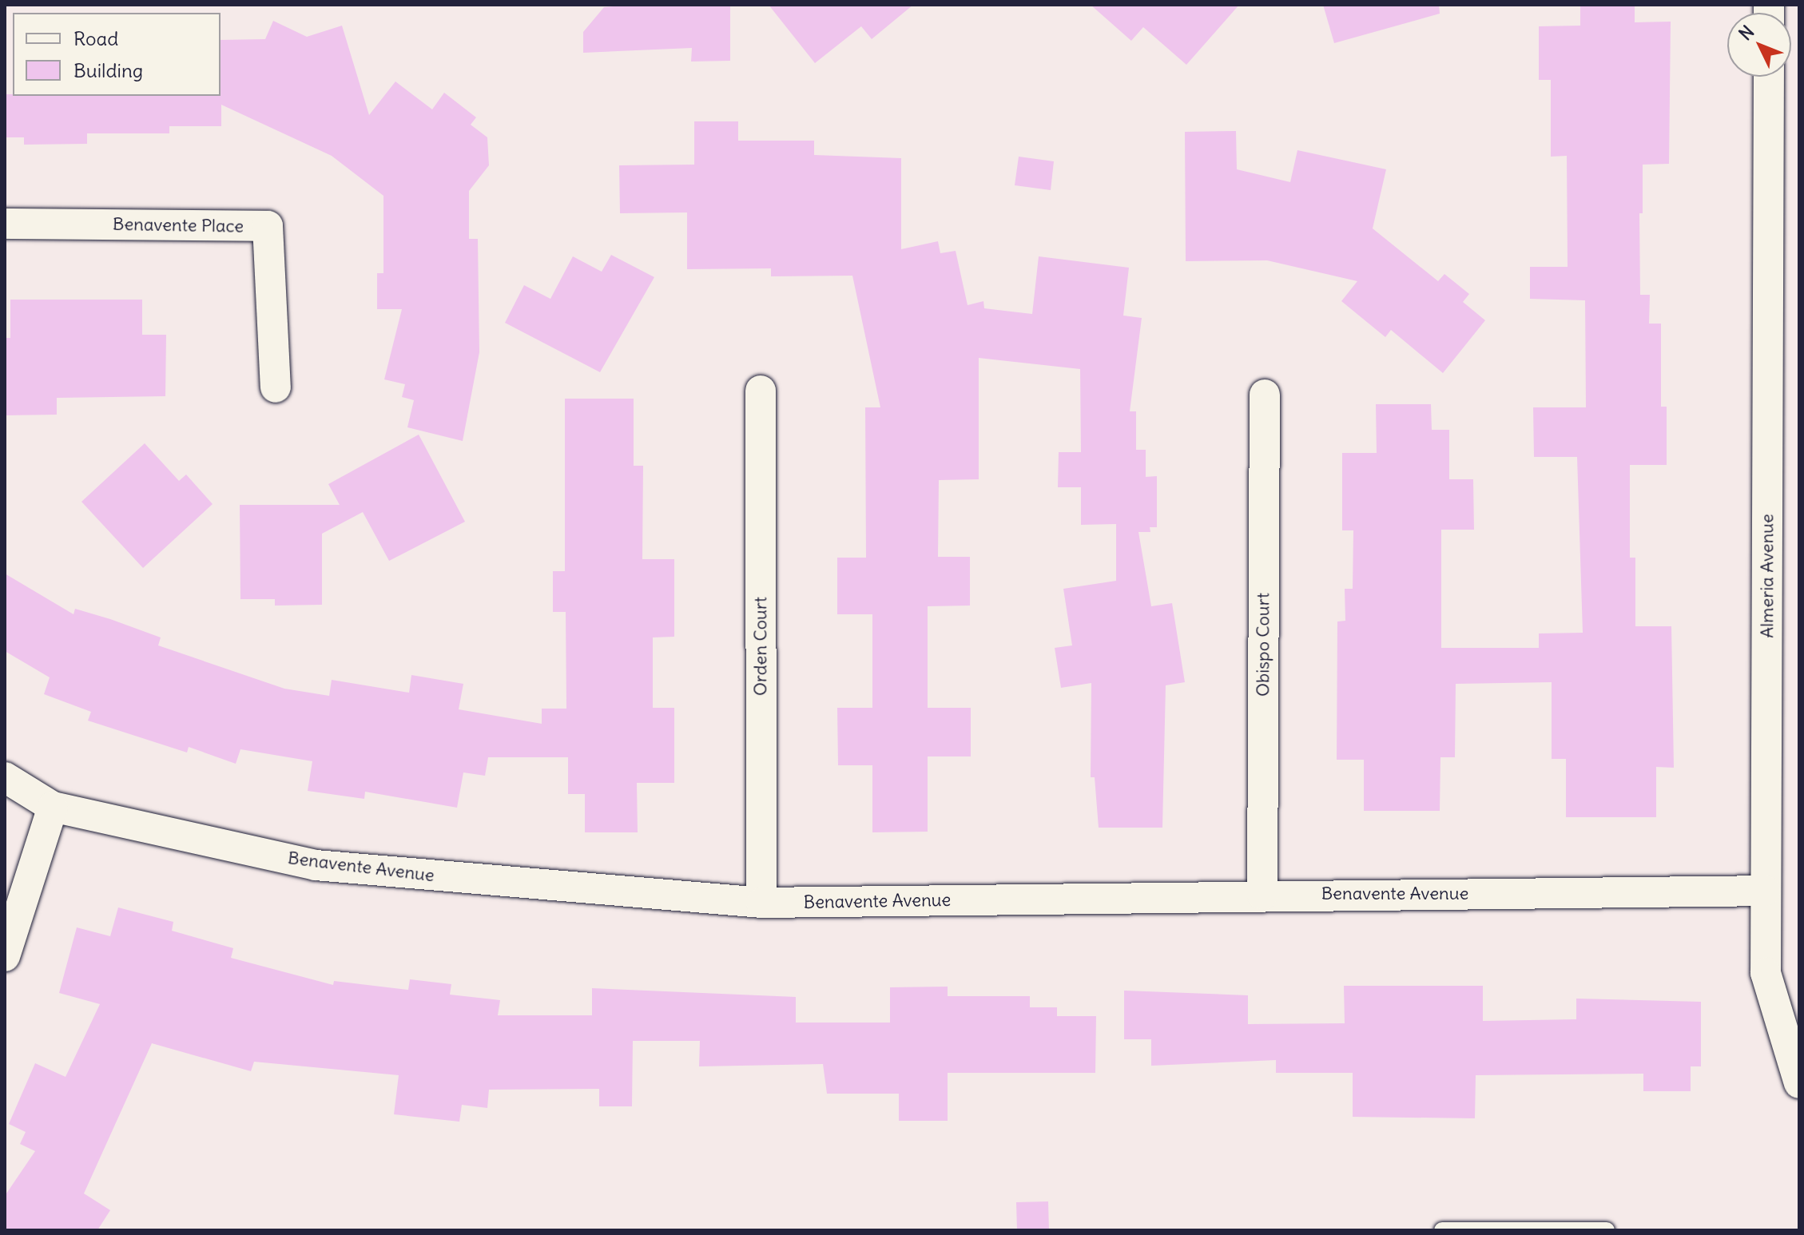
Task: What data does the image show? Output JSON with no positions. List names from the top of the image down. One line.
{"streets":{"street":["Benavente Place","Almeria Avenue","Obispo Court","Orden Court","Benavente Avenue"]},"crossings":[["Almeria Avenue","Benavente Avenue"],["Obispo Court","Benavente Avenue"],["Orden Court","Benavente Avenue"]],"legend":["Road","Building"],"north":"top left"}
